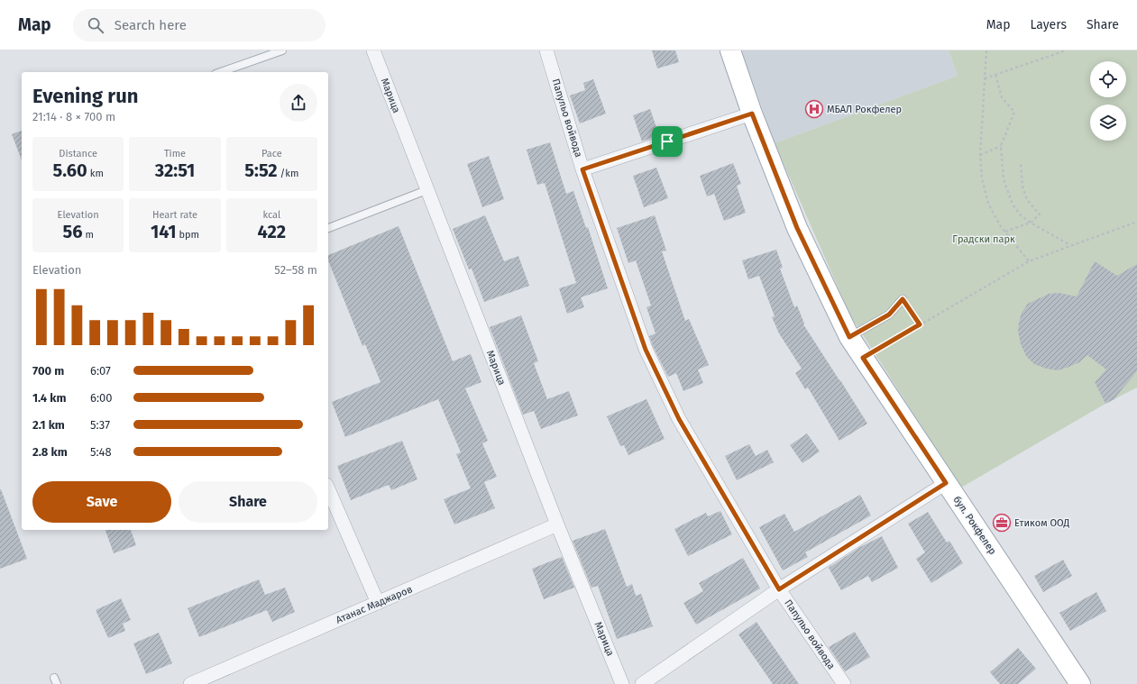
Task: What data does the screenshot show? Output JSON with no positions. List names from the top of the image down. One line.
{"streets":{"main road":["бул. Рокфелер"],"street":["Марица","Папульо войвода","Атанас Маджаров"]},"crossings":[["Марица","Атанас Маджаров"]],"parks":["Градски парк"],"places":{"hospital":["МБАЛ Рокфелер"],"office":["Етиком ООД"]},"page":{"header":"Map","search":"Search here","nav":["Map","Layers","Share"],"heading":["Evening run","21:14 · 8 × 700 m"],"stats":[["Distance","5.60 km"],["Time","32:51"],["Pace","5:52 /km"],["Elevation","56 m"],["Heart rate","141 bpm"],["kcal","422"]],"chart":["Elevation","52–58 m"],"list":[{"name":"700 m","note":"6:07"},{"name":"1.4 km","note":"6:00"},{"name":"2.1 km","note":"5:37"},{"name":"2.8 km","note":"5:48"}],"buttons":["Save","Share"]}}
